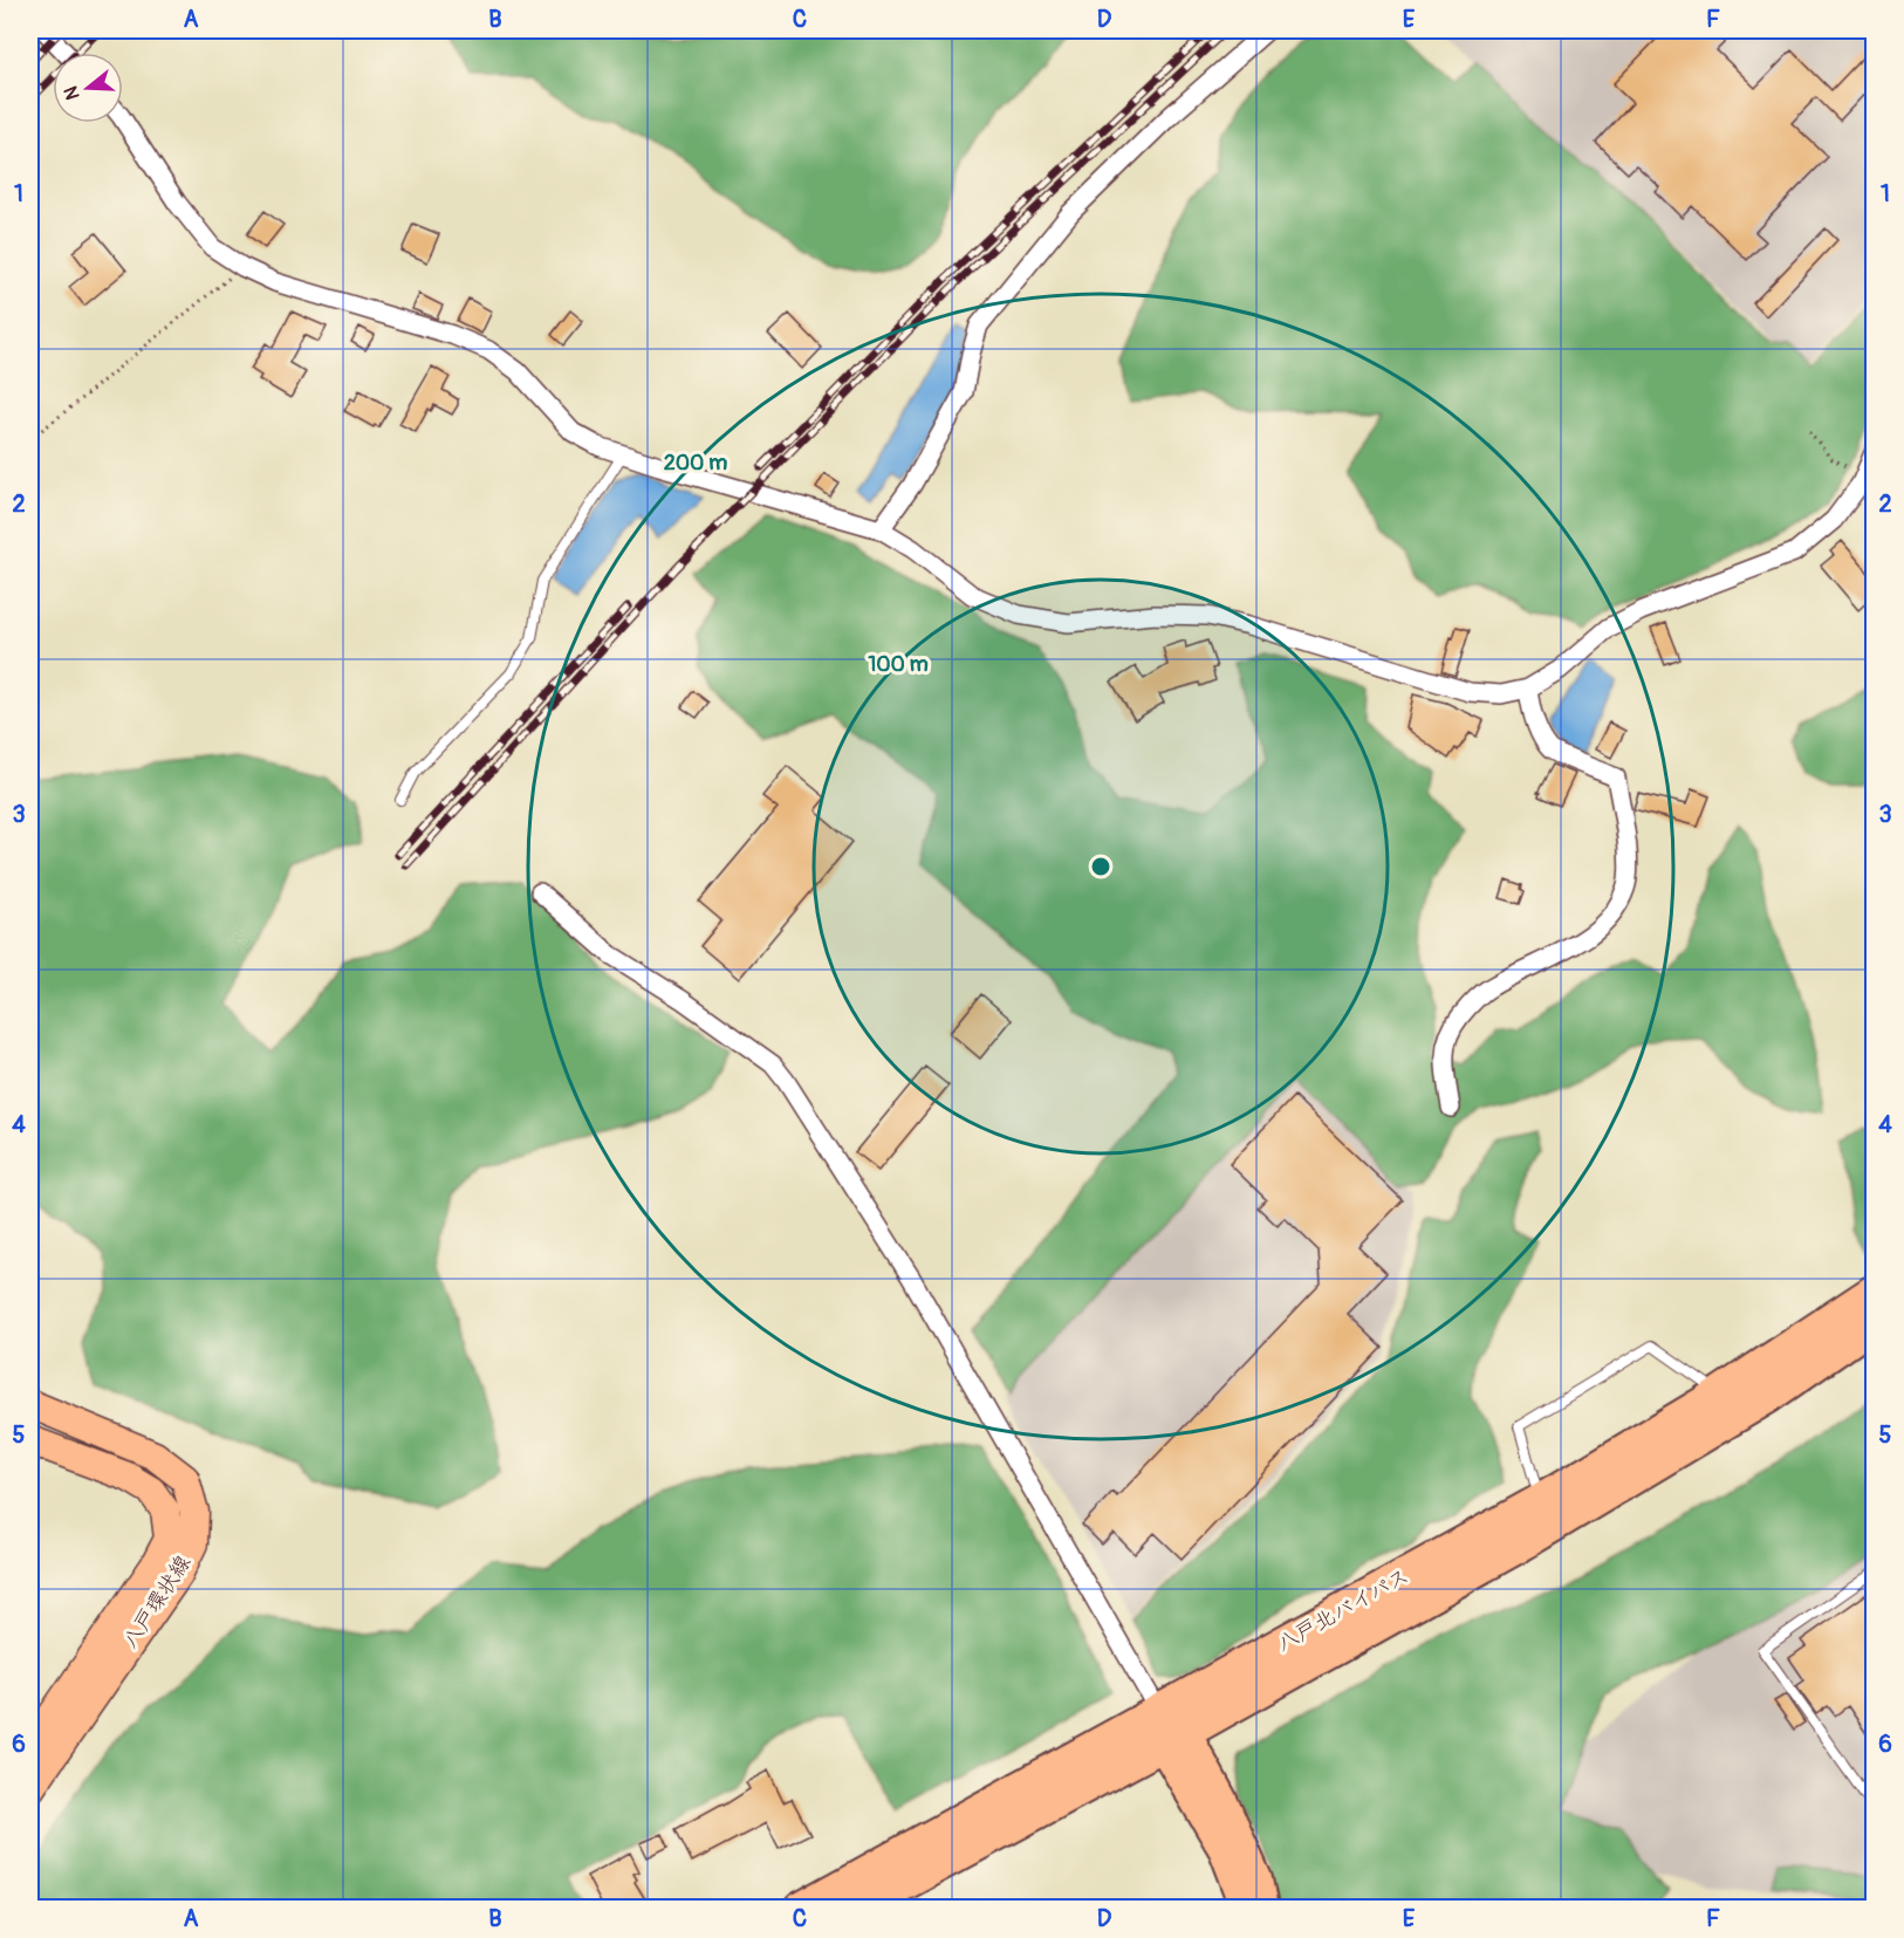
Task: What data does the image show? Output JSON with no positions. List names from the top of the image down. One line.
{"streets":{"highway":["八戸北バイパス"],"main road":["八戸環状線"]},"north":"left","grid":{"columns":["A","B","C","D","E","F"],"rows":["1","2","3","4","5","6"]},"rings":["200 m","100 m"]}
